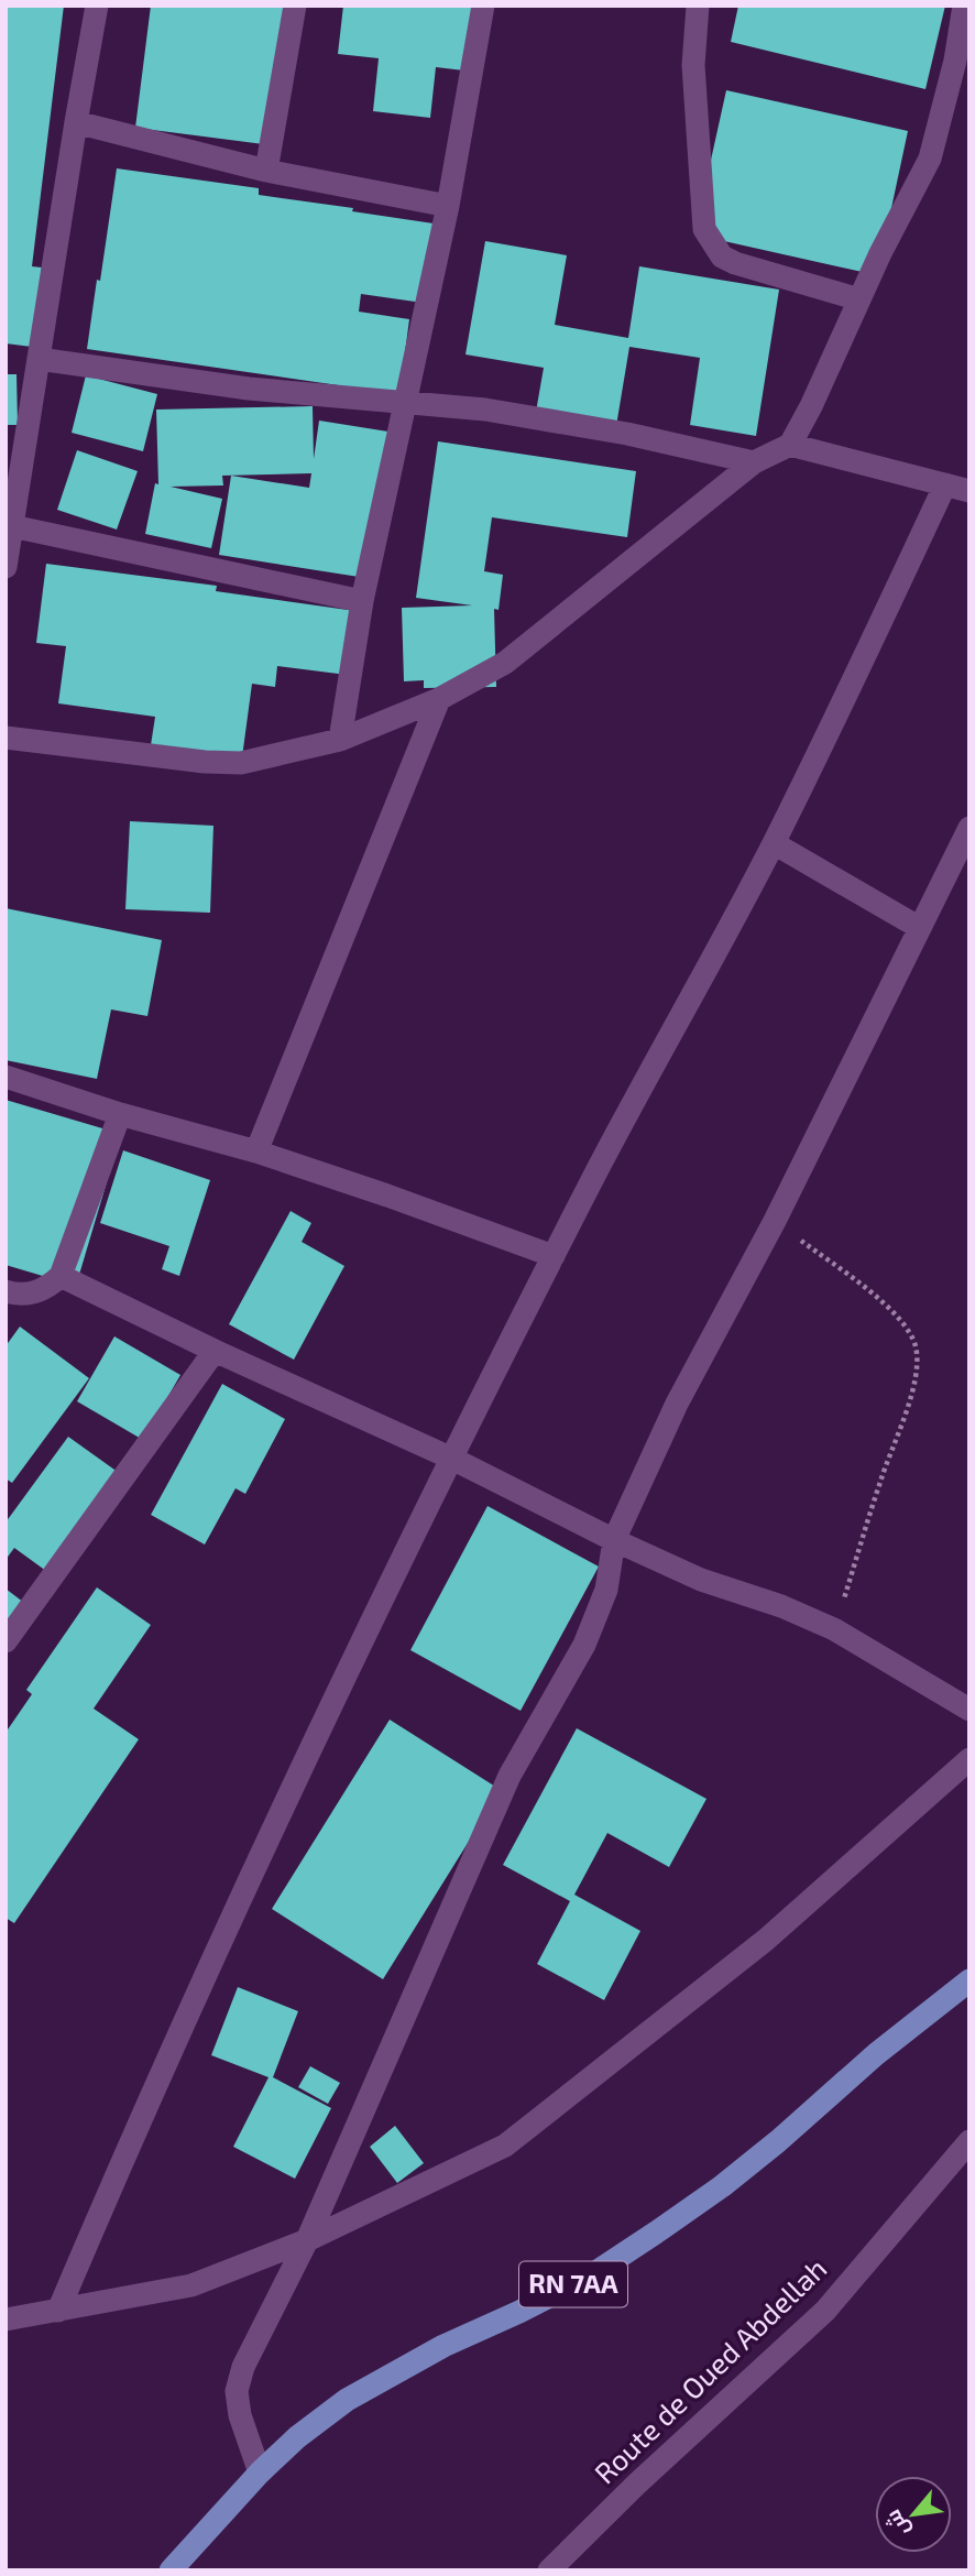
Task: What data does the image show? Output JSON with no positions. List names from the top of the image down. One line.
{"streets":{"main road":["RN 7AA"],"street":["Route de Oued Abdellah"]},"north":"bottom left"}
